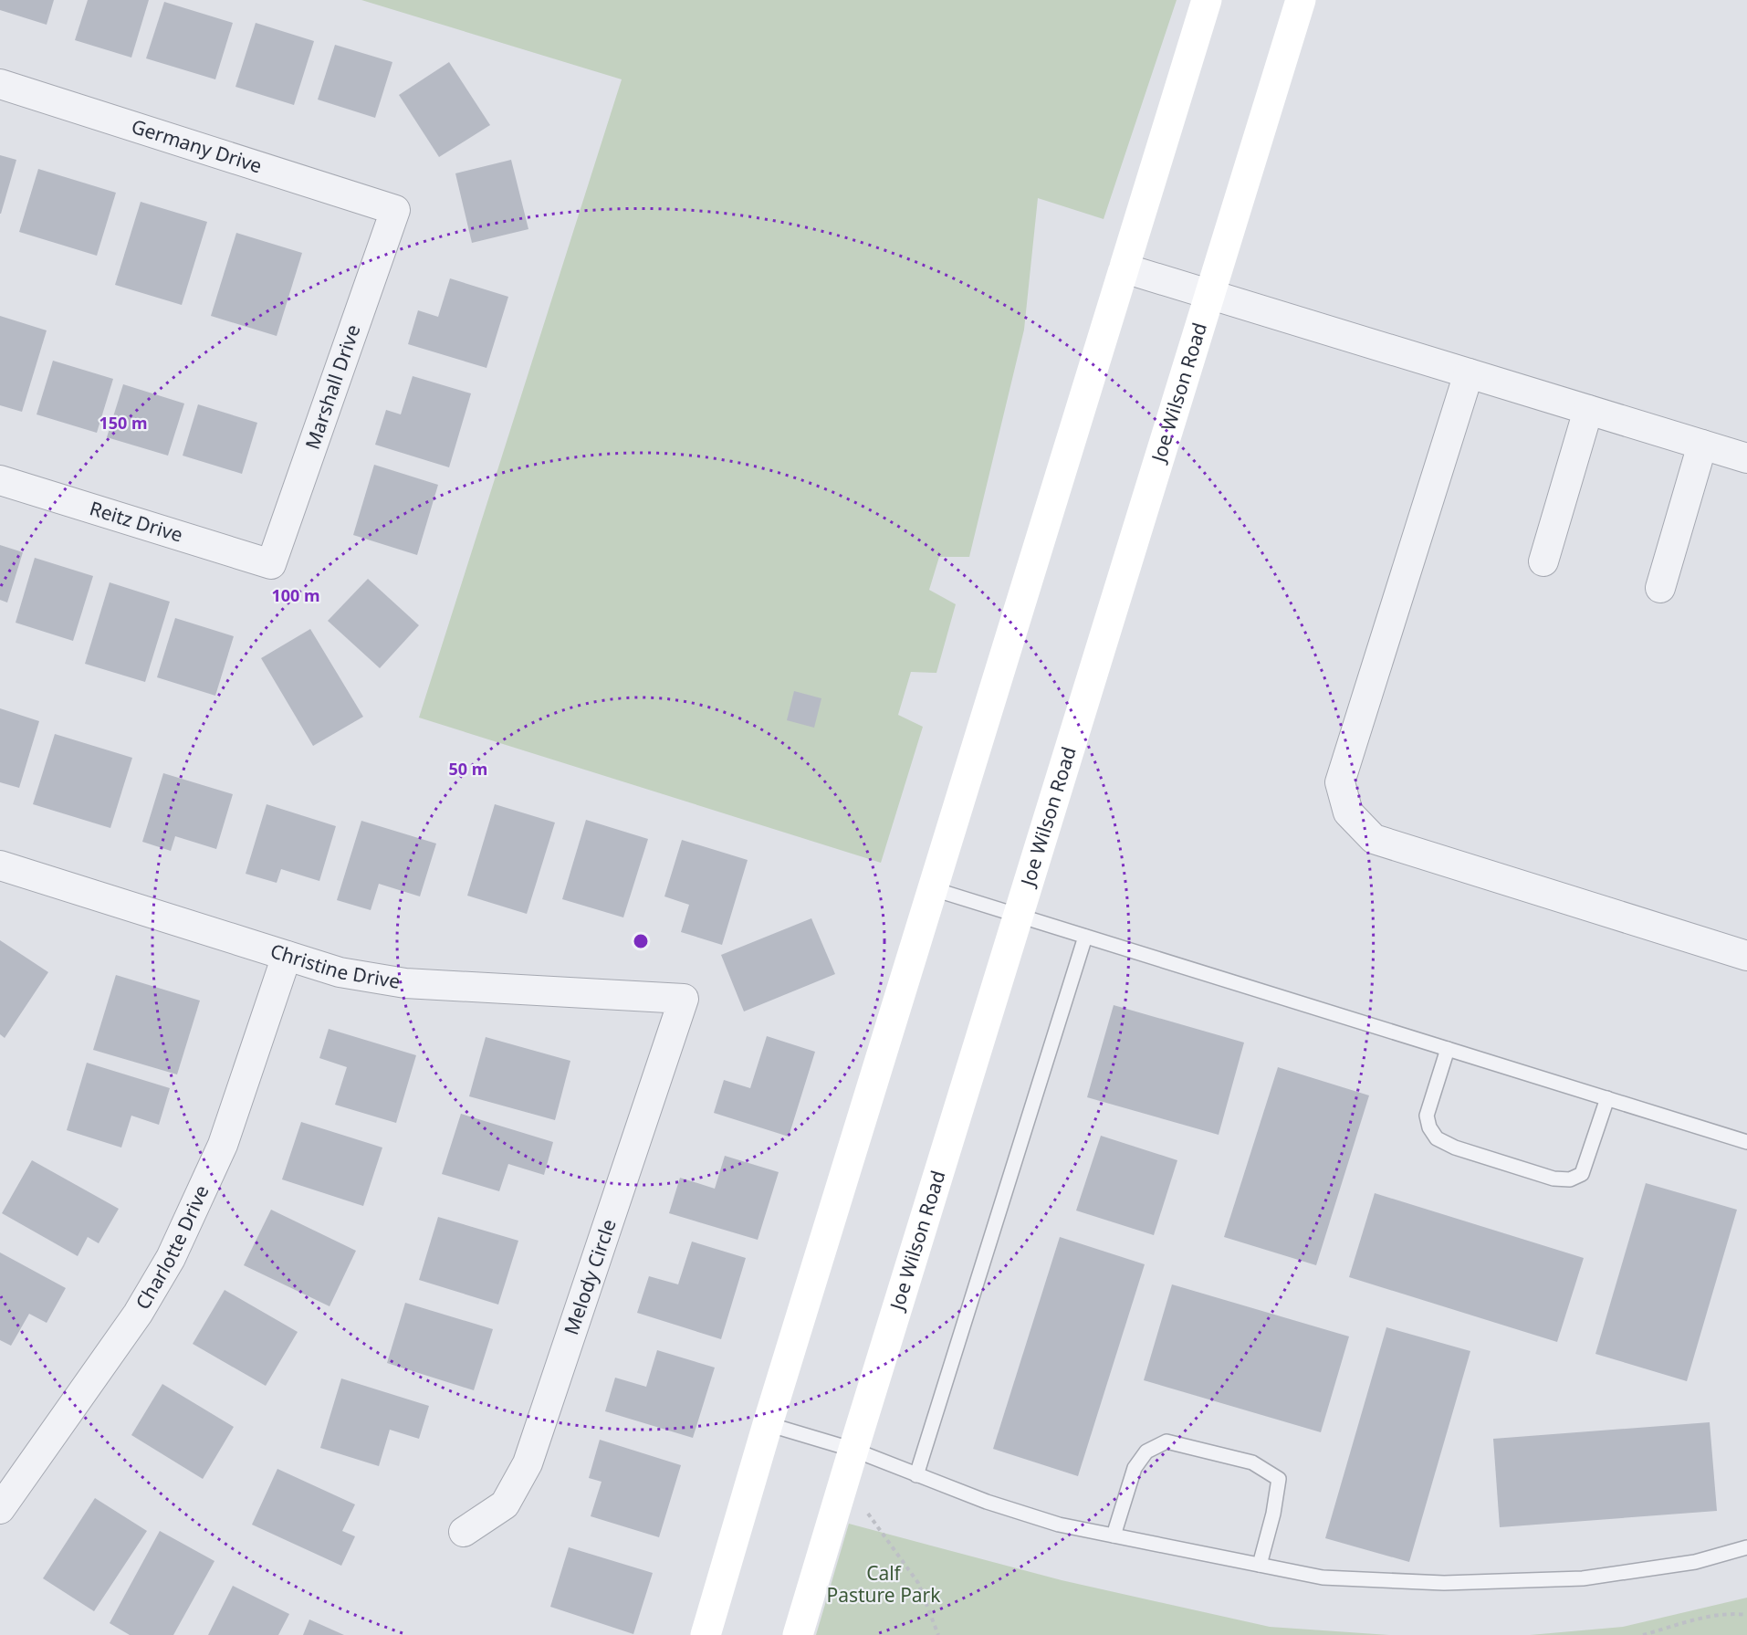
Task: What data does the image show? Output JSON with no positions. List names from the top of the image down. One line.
{"streets":{"main road":["Joe Wilson Road"],"street":["Germany Drive","Marshall Drive","Reitz Drive","Christine Drive","Charlotte Drive","Melody Circle"]},"crossings":[["Germany Drive","Marshall Drive"],["Marshall Drive","Reitz Drive"],["Christine Drive","Charlotte Drive"],["Christine Drive","Melody Circle"]],"parks":["Calf Pasture Park"],"rings":["150 m","100 m","50 m"]}
